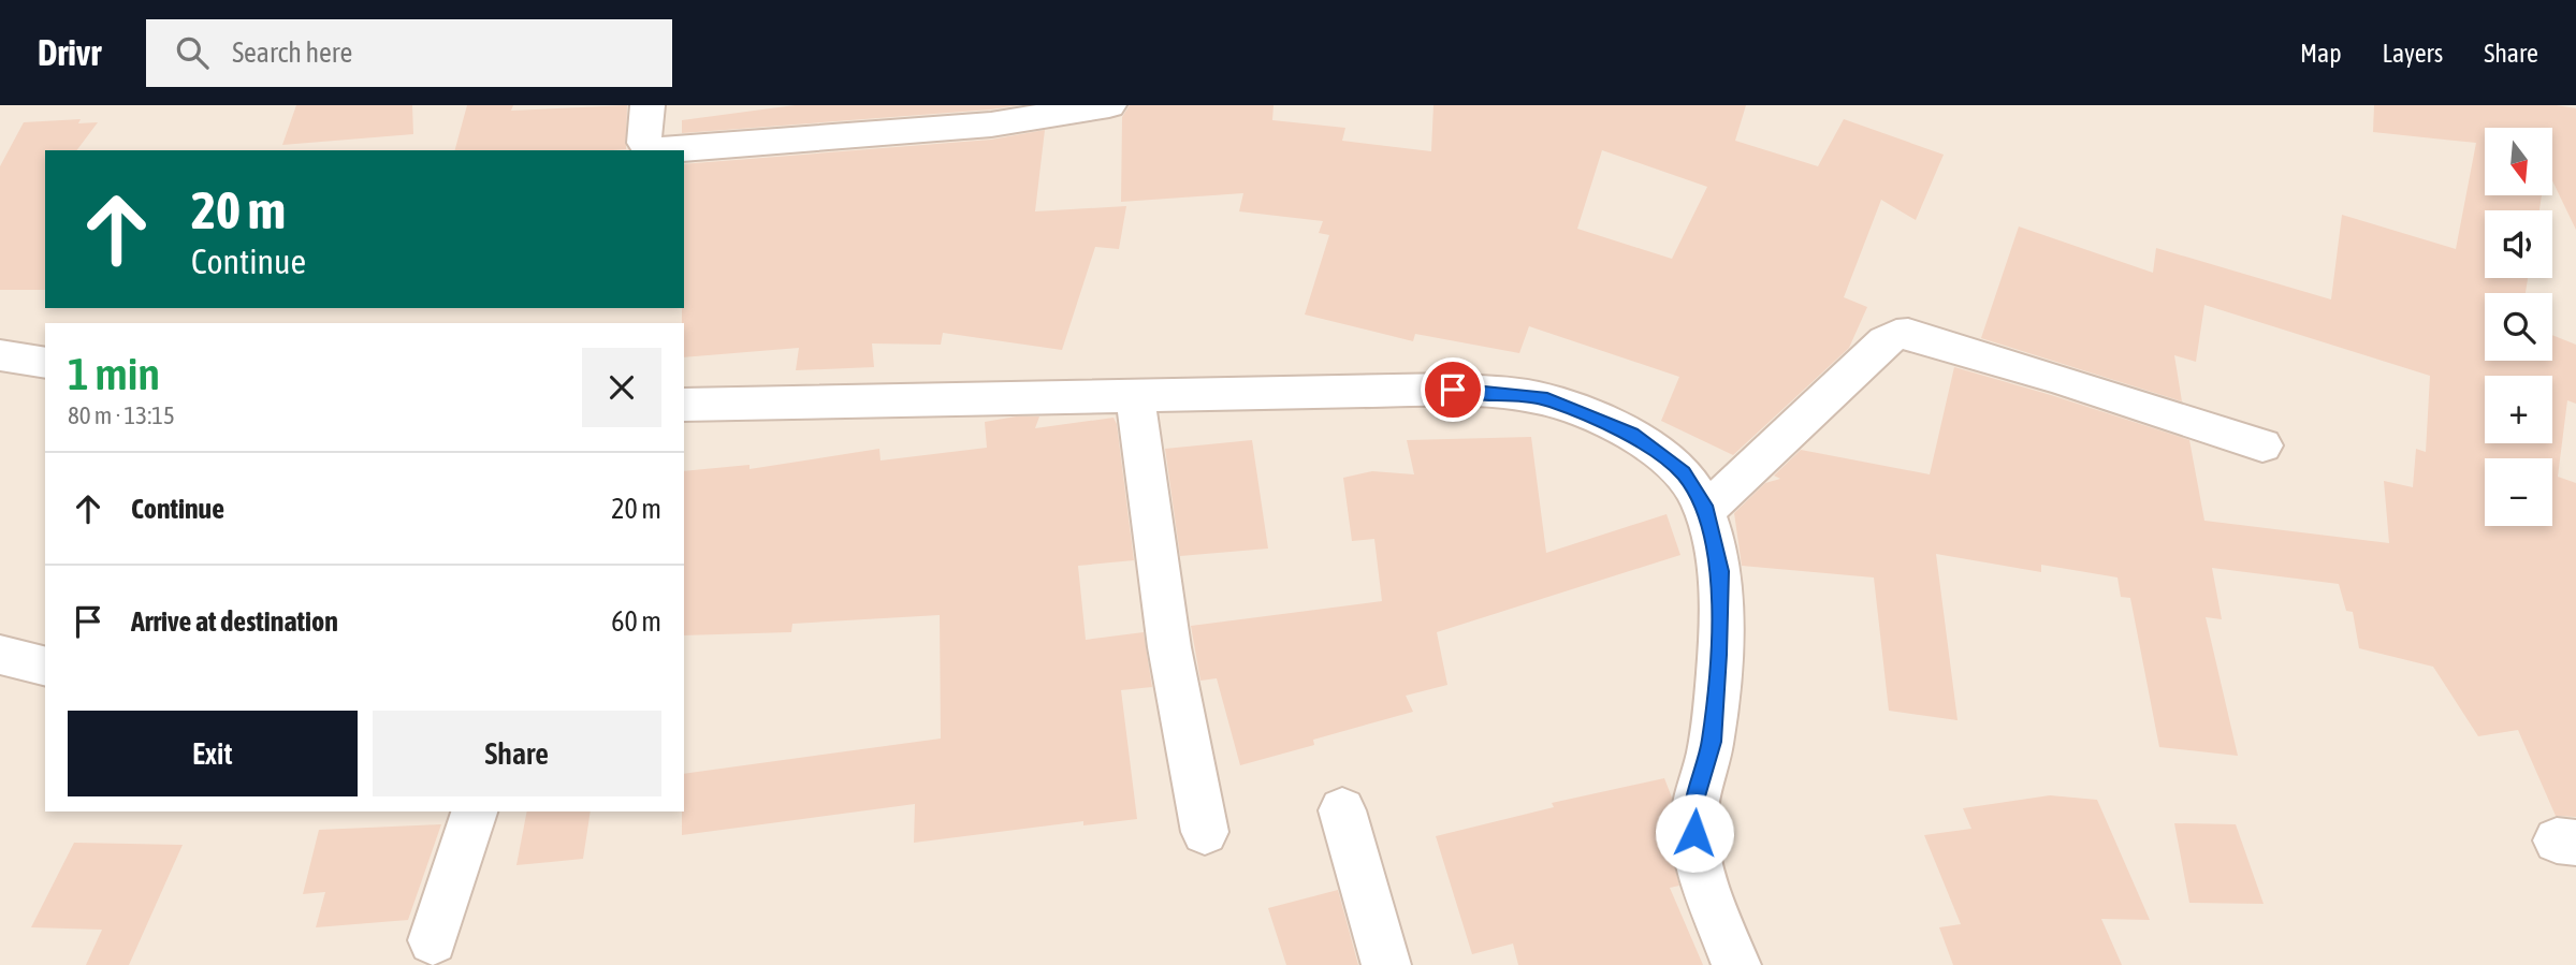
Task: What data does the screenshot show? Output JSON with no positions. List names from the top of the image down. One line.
{"north":"bottom","page":{"header":"Drivr","search":"Search here","nav":["Map","Layers","Share"],"map_buttons":["+","−"],"turn":["20 m","Continue"],"heading":["1 min","80 m · 13:15"],"list":[{"name":"Continue","value":"20 m"},{"name":"Arrive at destination","value":"60 m"}],"buttons":["Exit","Share"]}}
